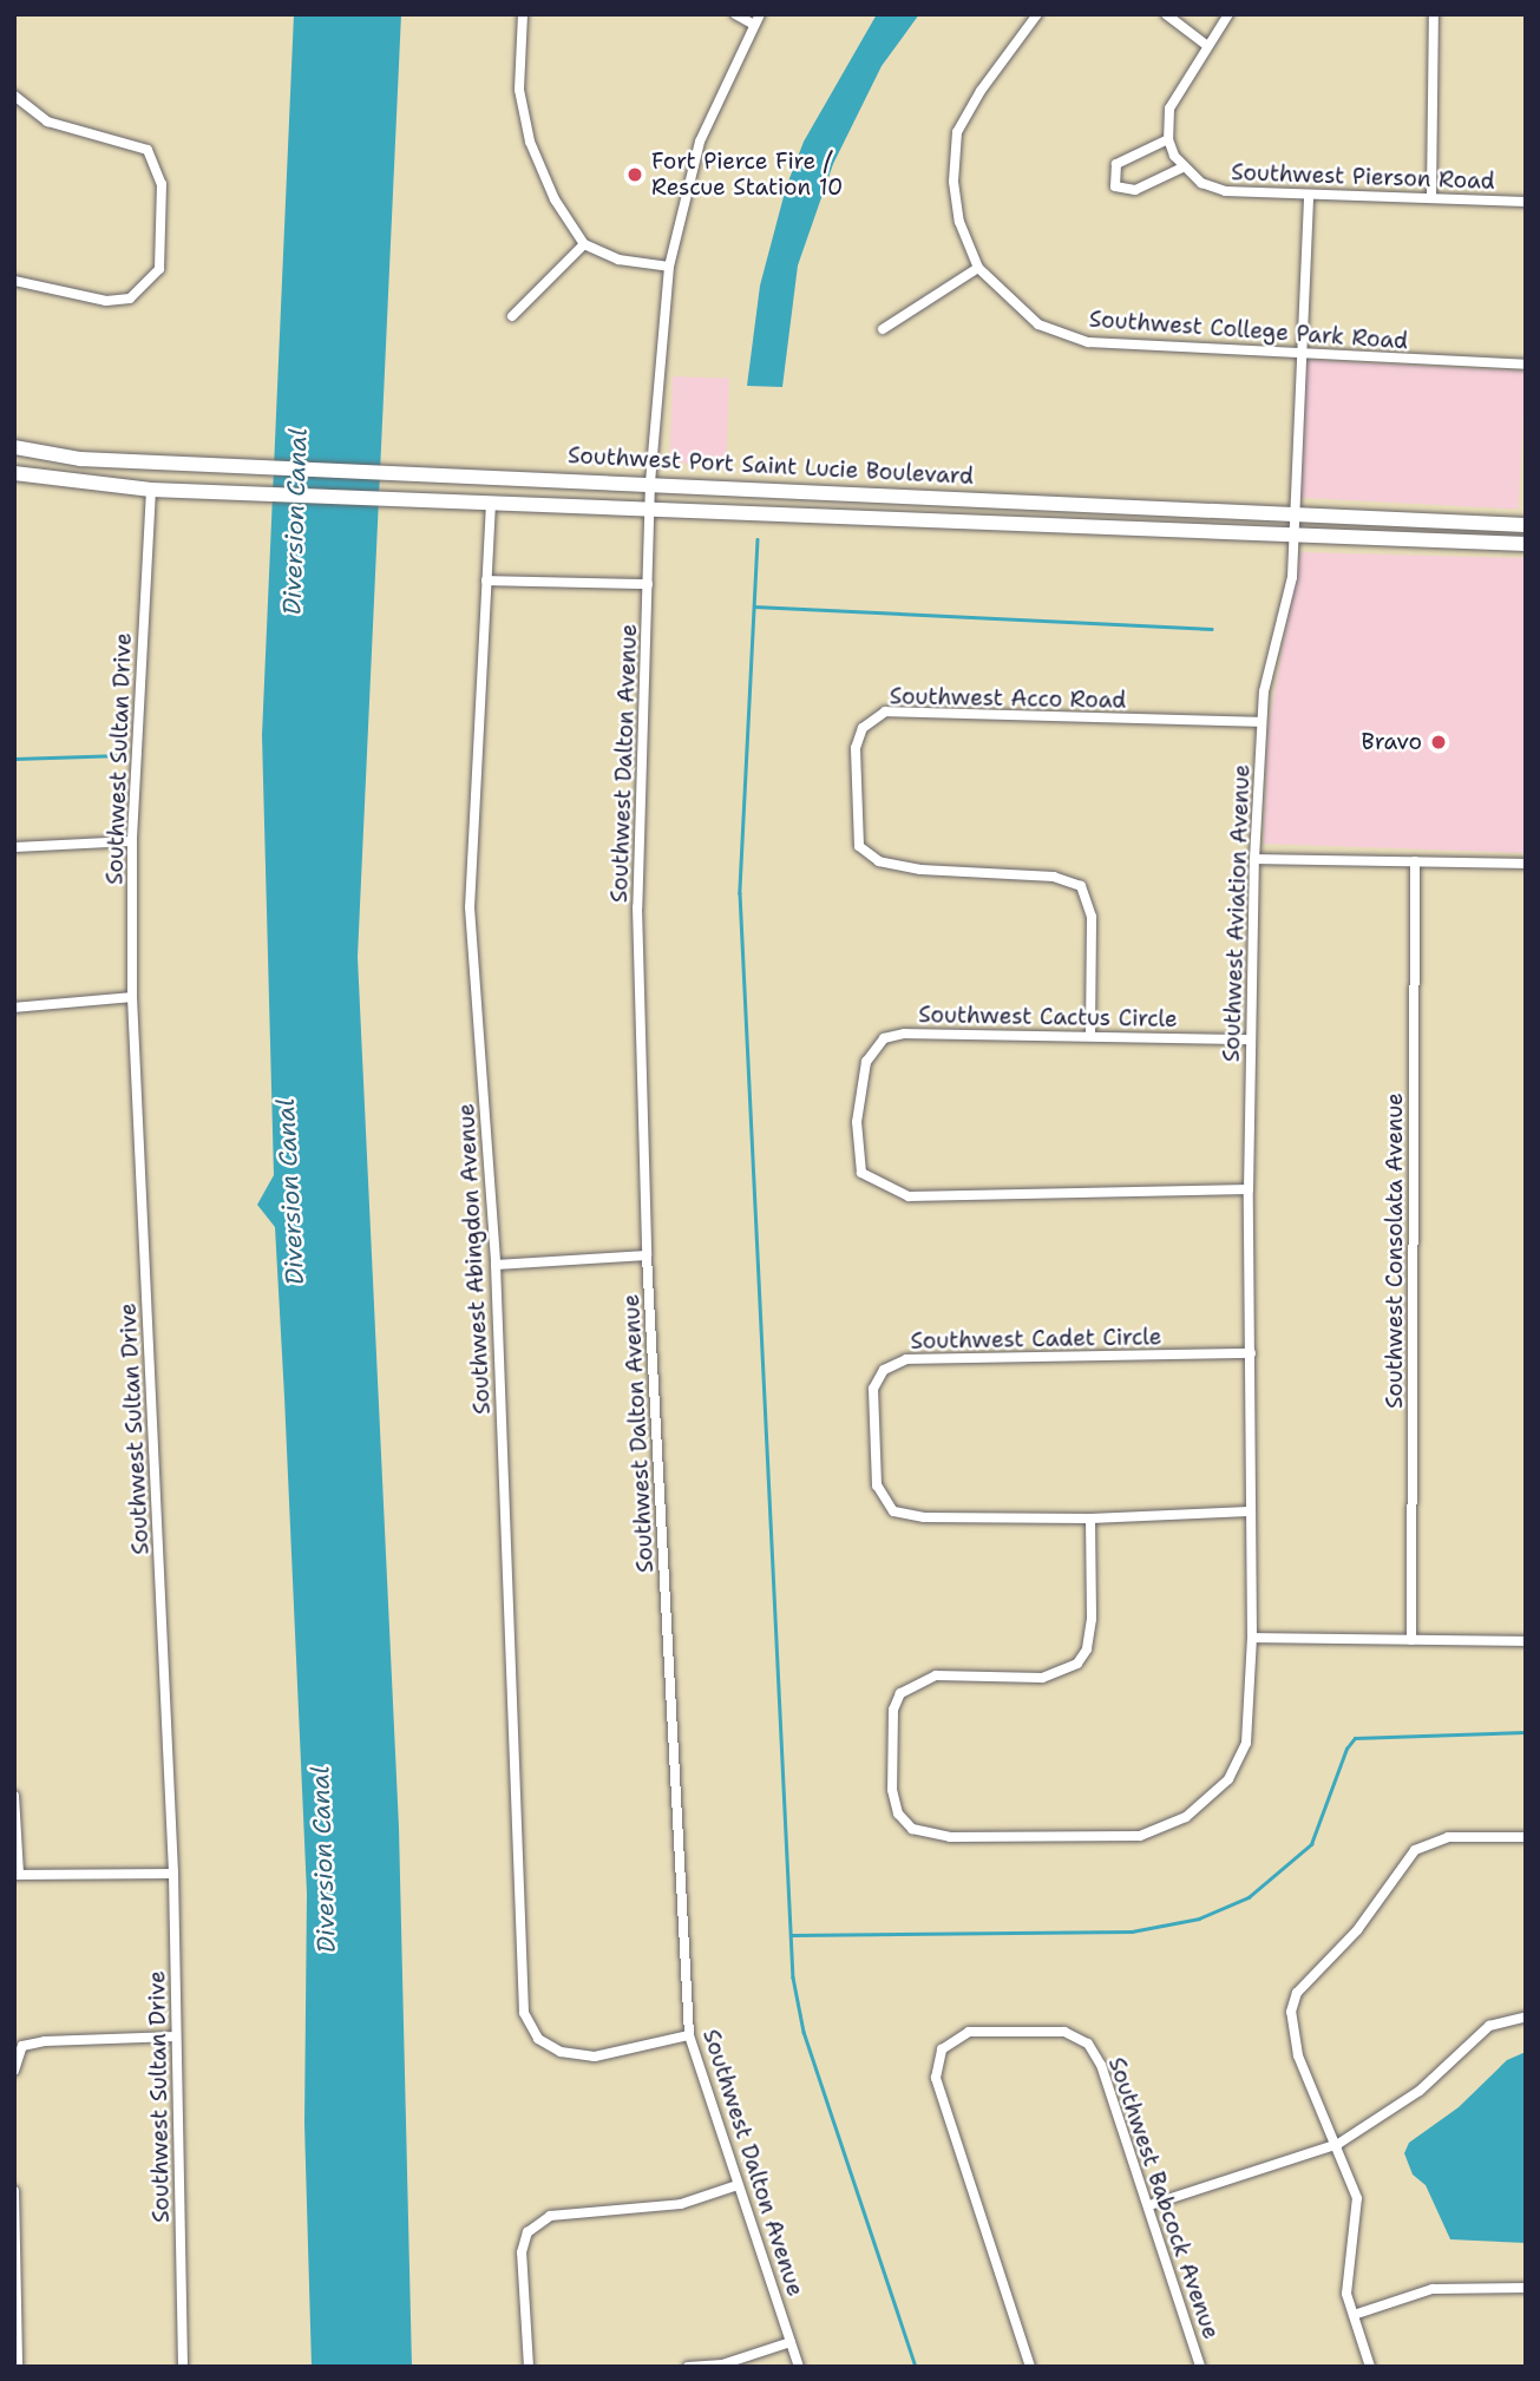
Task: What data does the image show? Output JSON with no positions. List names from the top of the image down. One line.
{"streets":{"main road":["Southwest Port Saint Lucie Boulevard"],"street":["Southwest Pierson Road","Southwest College Park Road","Southwest Acco Road","Southwest Sultan Drive","Southwest Dalton Avenue","Southwest Aviation Avenue","Southwest Cactus Circle","Southwest Consolata Avenue","Southwest Abingdon Avenue","Southwest Cadet Circle","Southwest Babcock Avenue"]},"crossings":[["Southwest Pierson Road","Southwest Aviation Avenue"],["Southwest College Park Road","Southwest Aviation Avenue"],["Southwest Port Saint Lucie Boulevard","Southwest Sultan Drive"],["Southwest Port Saint Lucie Boulevard","Southwest Dalton Avenue"],["Southwest Port Saint Lucie Boulevard","Southwest Aviation Avenue"],["Southwest Port Saint Lucie Boulevard","Southwest Abingdon Avenue"],["Southwest Acco Road","Southwest Aviation Avenue"],["Southwest Acco Road","Southwest Cactus Circle"],["Southwest Dalton Avenue","Southwest Abingdon Avenue"],["Southwest Aviation Avenue","Southwest Cactus Circle"],["Southwest Aviation Avenue","Southwest Cadet Circle"]],"water":["Diversion Canal"],"places":["Fort Pierce Fire / Rescue Station 10","Bravo"]}
